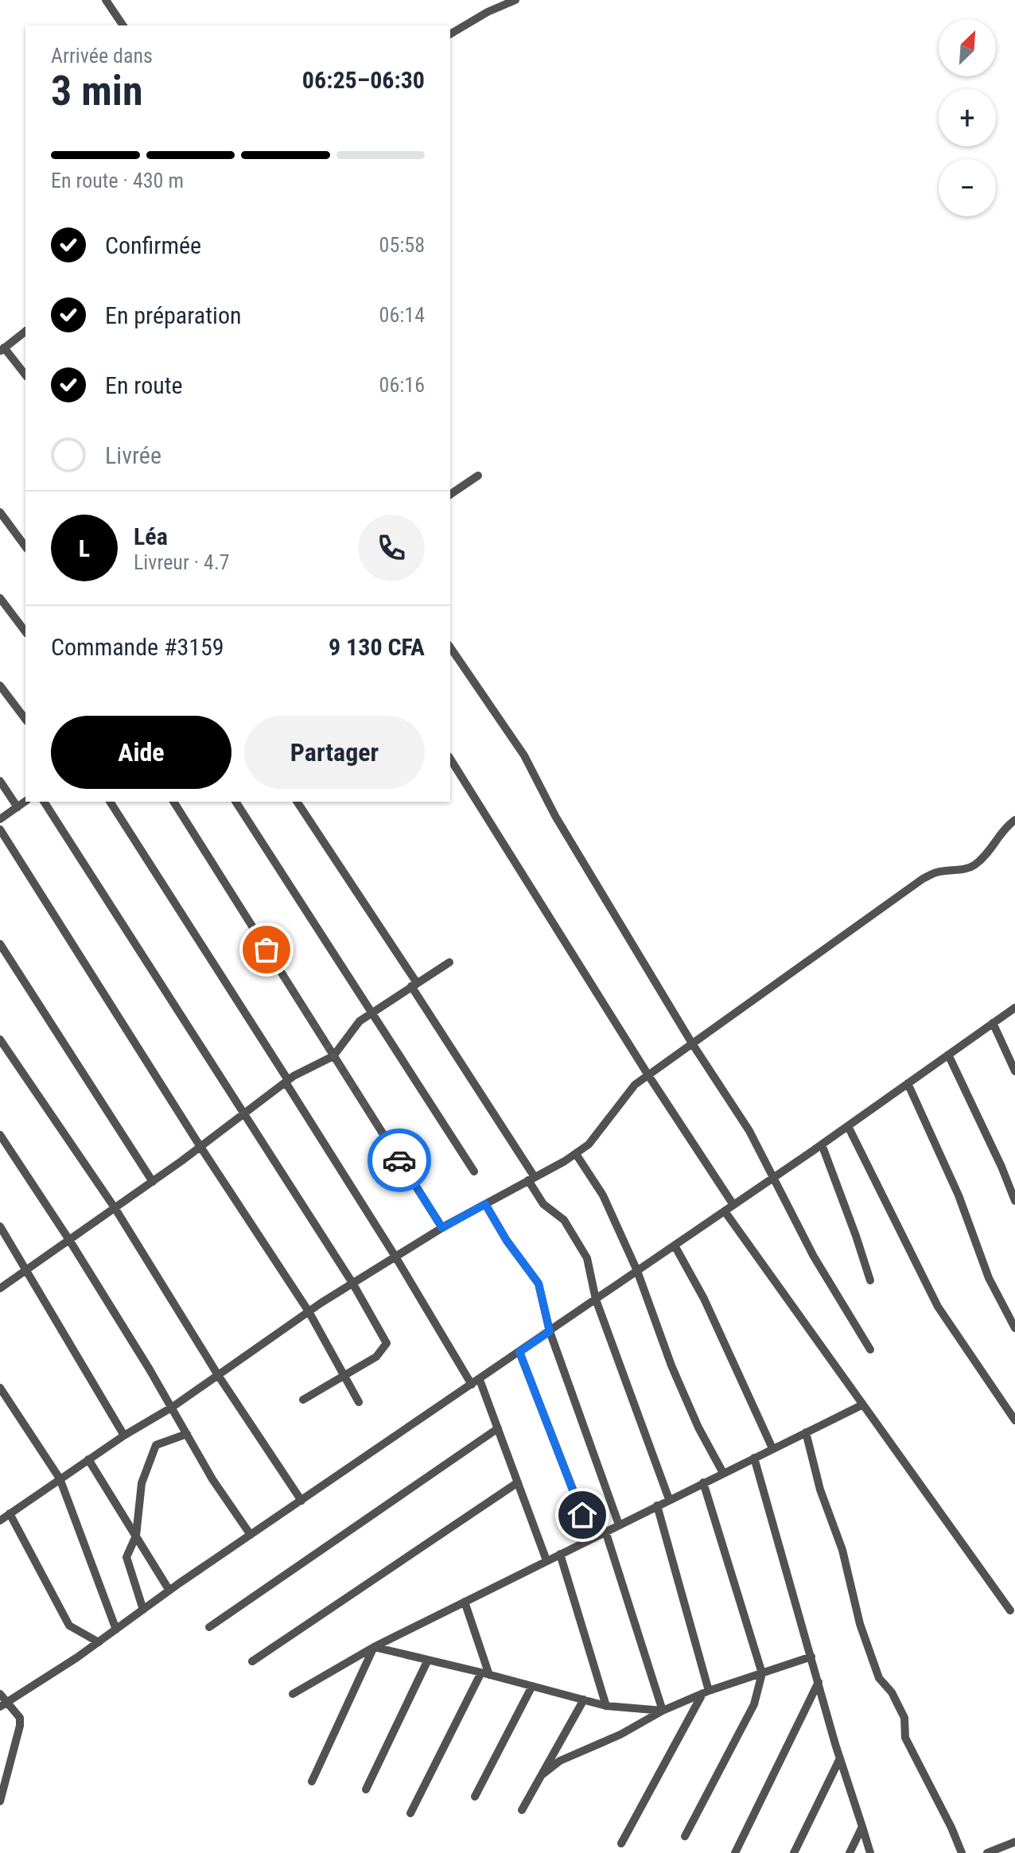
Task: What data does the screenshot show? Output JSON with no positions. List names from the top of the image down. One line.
{"north":"top right","page":{"map_buttons":["+","−"],"heading":["3 min","Arrivée dans","06:25–06:30"],"panel":["Léa","Livreur · 4.7","Commande #3159","9 130 CFA"],"bar":"En route · 430 m","list":[["Confirmée","05:58"],["En préparation","06:14"],["En route","06:16"],"Livrée"],"round":"L","buttons":["Aide","Partager"]}}
